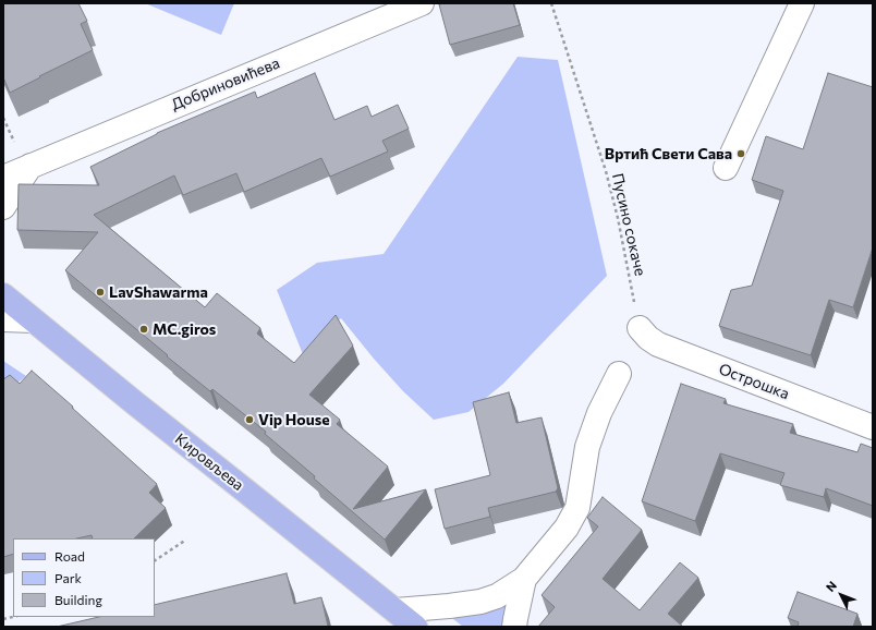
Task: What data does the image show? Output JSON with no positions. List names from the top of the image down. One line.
{"streets":{"main road":["Кировљева"],"street":["Добриновићева","Острошка"],"path":["Пусино сокаче"]},"crossings":[["Пусино сокаче","Острошка"]],"places":["Вртић Свети Сава","LavShawarma","MC.giros","Vip House"],"legend":["Road","Park","Building"],"north":"top left"}
